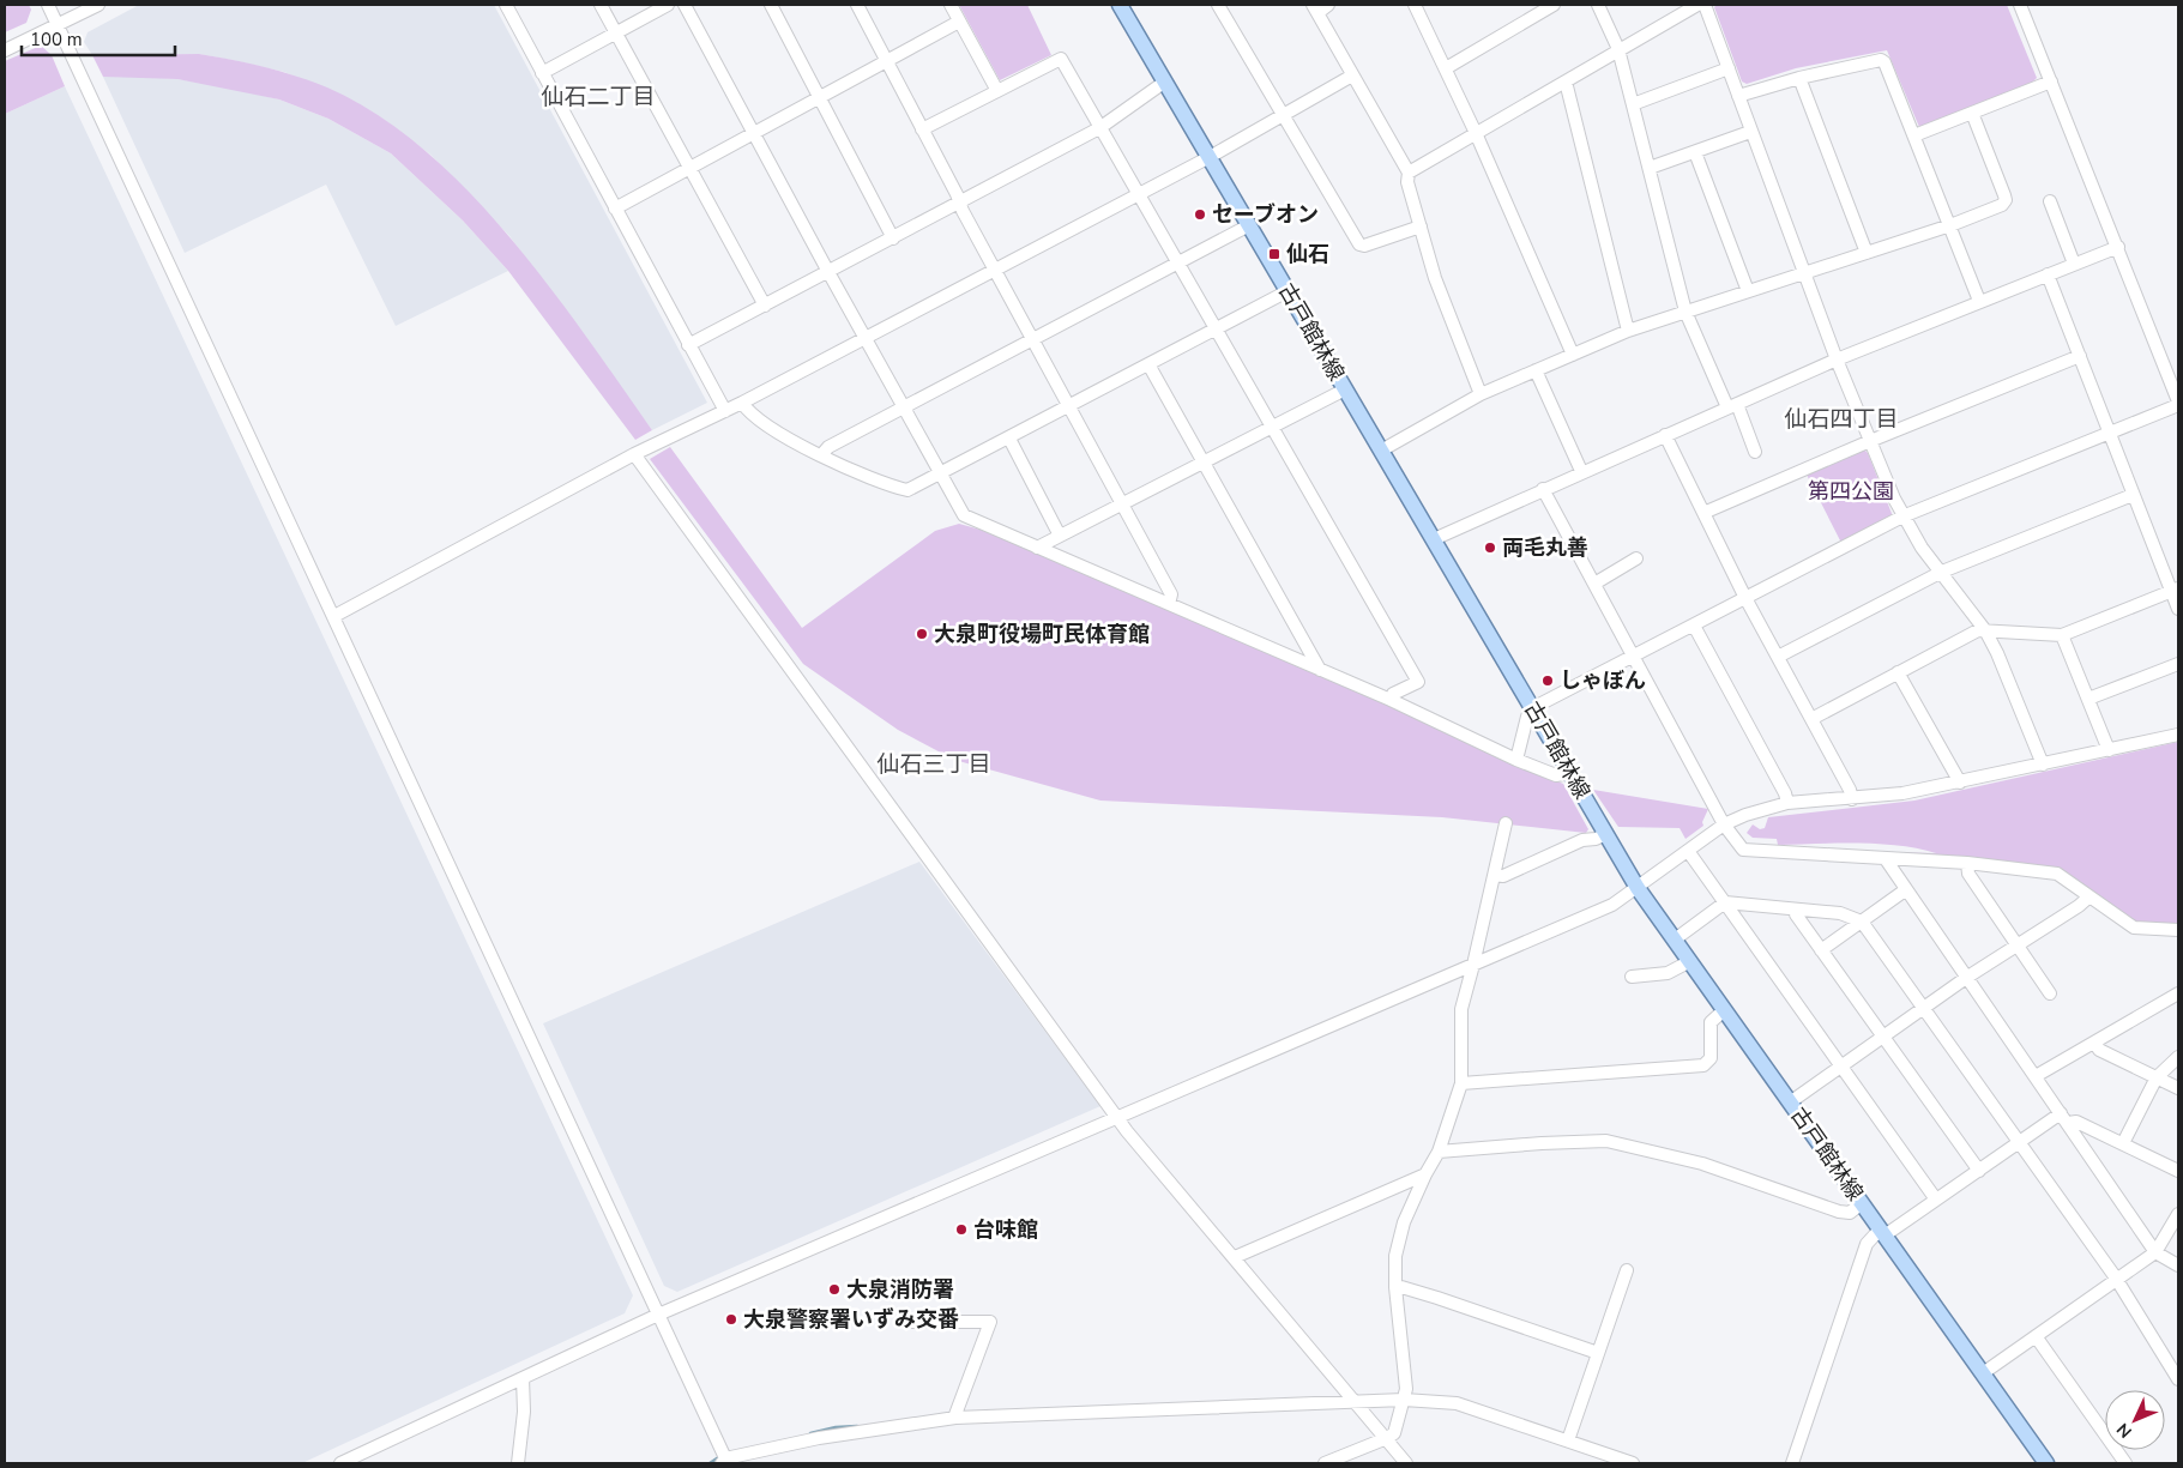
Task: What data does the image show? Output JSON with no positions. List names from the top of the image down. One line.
{"streets":{"main road":["古戸館林線"]},"districts":["仙石二丁目","仙石四丁目","仙石三丁目"],"parks":["第四公園"],"places":{"other":["セーブオン","両毛丸善","大泉町役場町民体育館","しゃぼん","台味館","大泉消防署","大泉警察署いずみ交番"],"transit":["仙石"]},"scale_bar":"100 m","north":"bottom left"}
